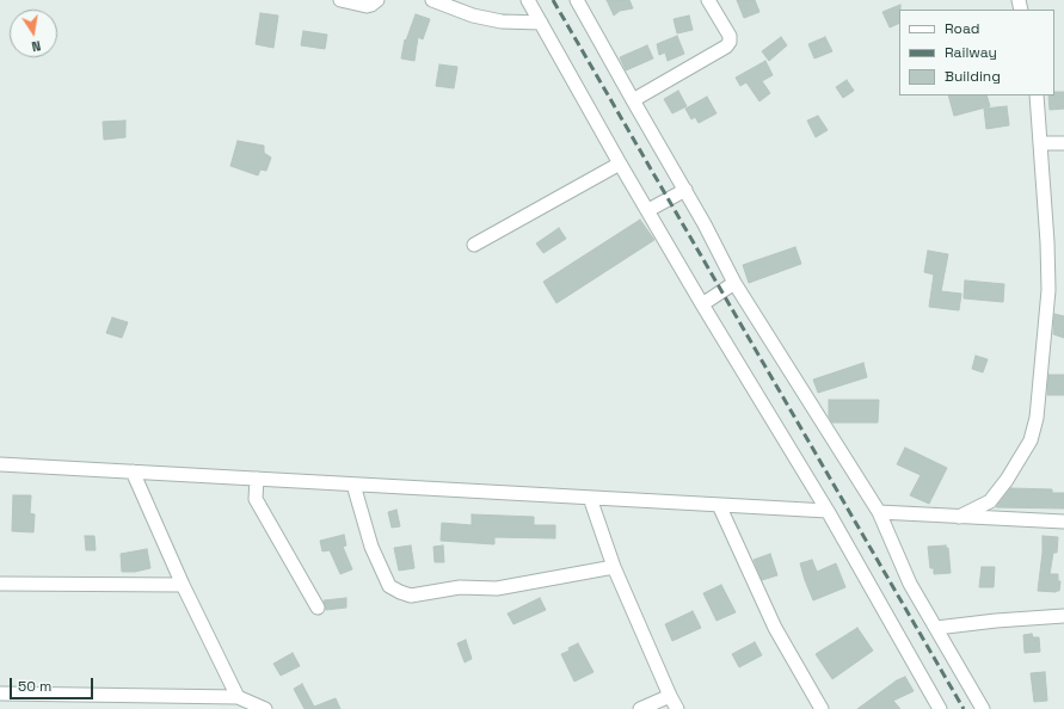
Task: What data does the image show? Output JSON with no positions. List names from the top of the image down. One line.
{"legend":["Road","Railway","Building"],"scale_bar":"50 m","north":"bottom"}
